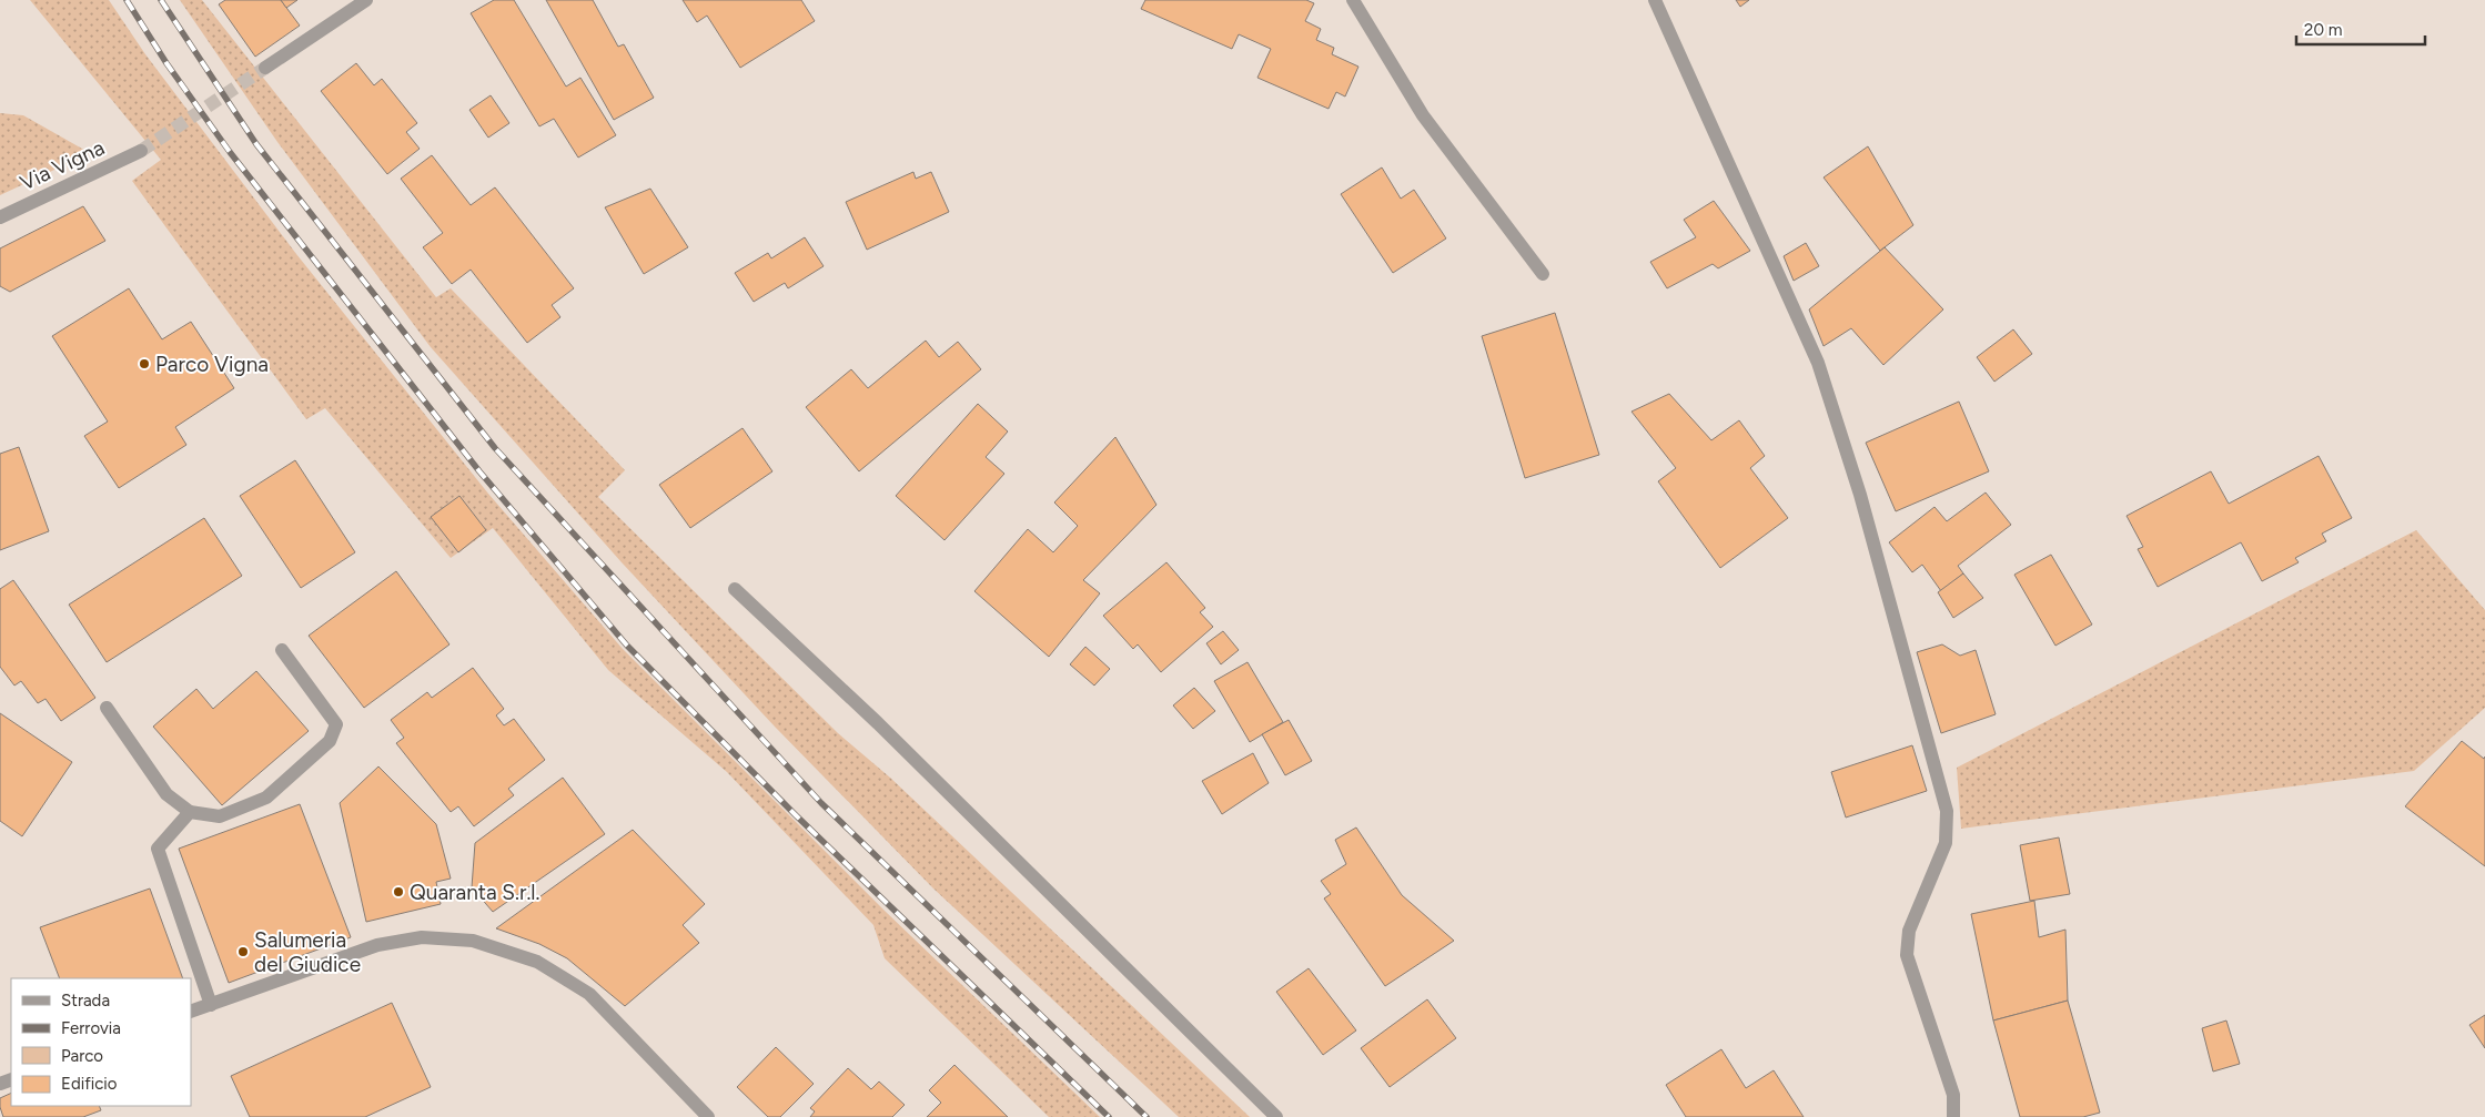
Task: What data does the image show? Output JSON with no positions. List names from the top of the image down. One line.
{"streets":{"street":["Via Vigna"]},"places":["Parco Vigna","Quaranta S.r.l.","Salumeria del Giudice"],"legend":["Strada","Ferrovia","Parco","Edificio"],"scale_bar":"20 m"}
